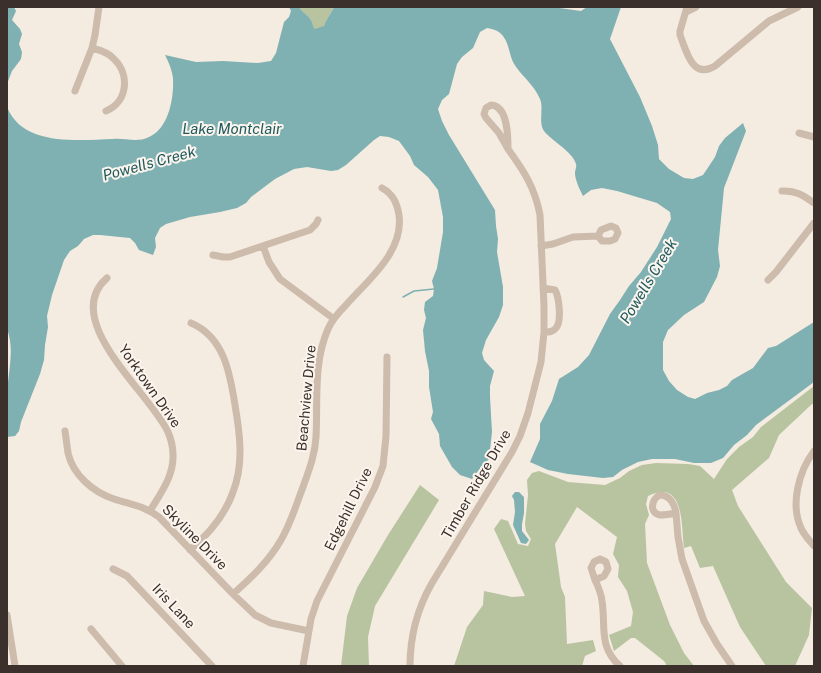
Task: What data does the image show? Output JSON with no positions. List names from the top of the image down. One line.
{"streets":{"street":["Yorktown Drive","Beachview Drive","Timber Ridge Drive","Edgehill Drive","Skyline Drive","Iris Lane"]},"crossings":[["Yorktown Drive","Skyline Drive"],["Beachview Drive","Skyline Drive"],["Edgehill Drive","Skyline Drive"]],"water":["Lake Montclair","Powells Creek"]}
